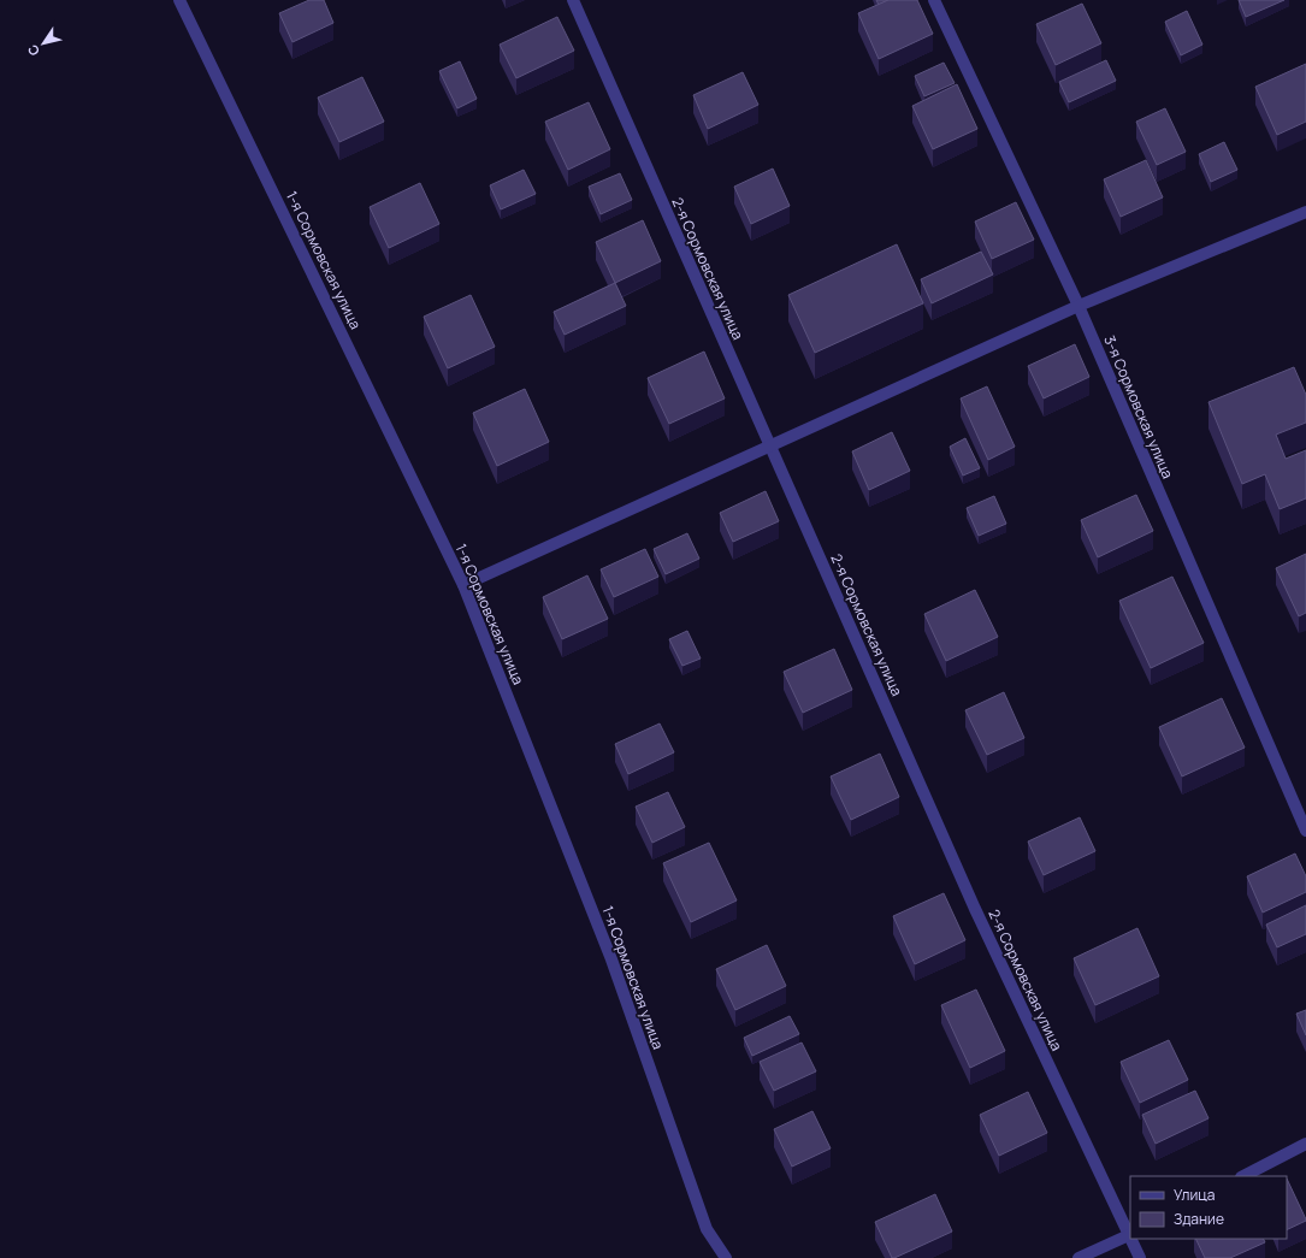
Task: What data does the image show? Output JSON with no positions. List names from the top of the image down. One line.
{"streets":{"street":["1-я Сормовская улица","2-я Сормовская улица","3-я Сормовская улица"]},"legend":["Улица","Здание"],"north":"bottom left"}
